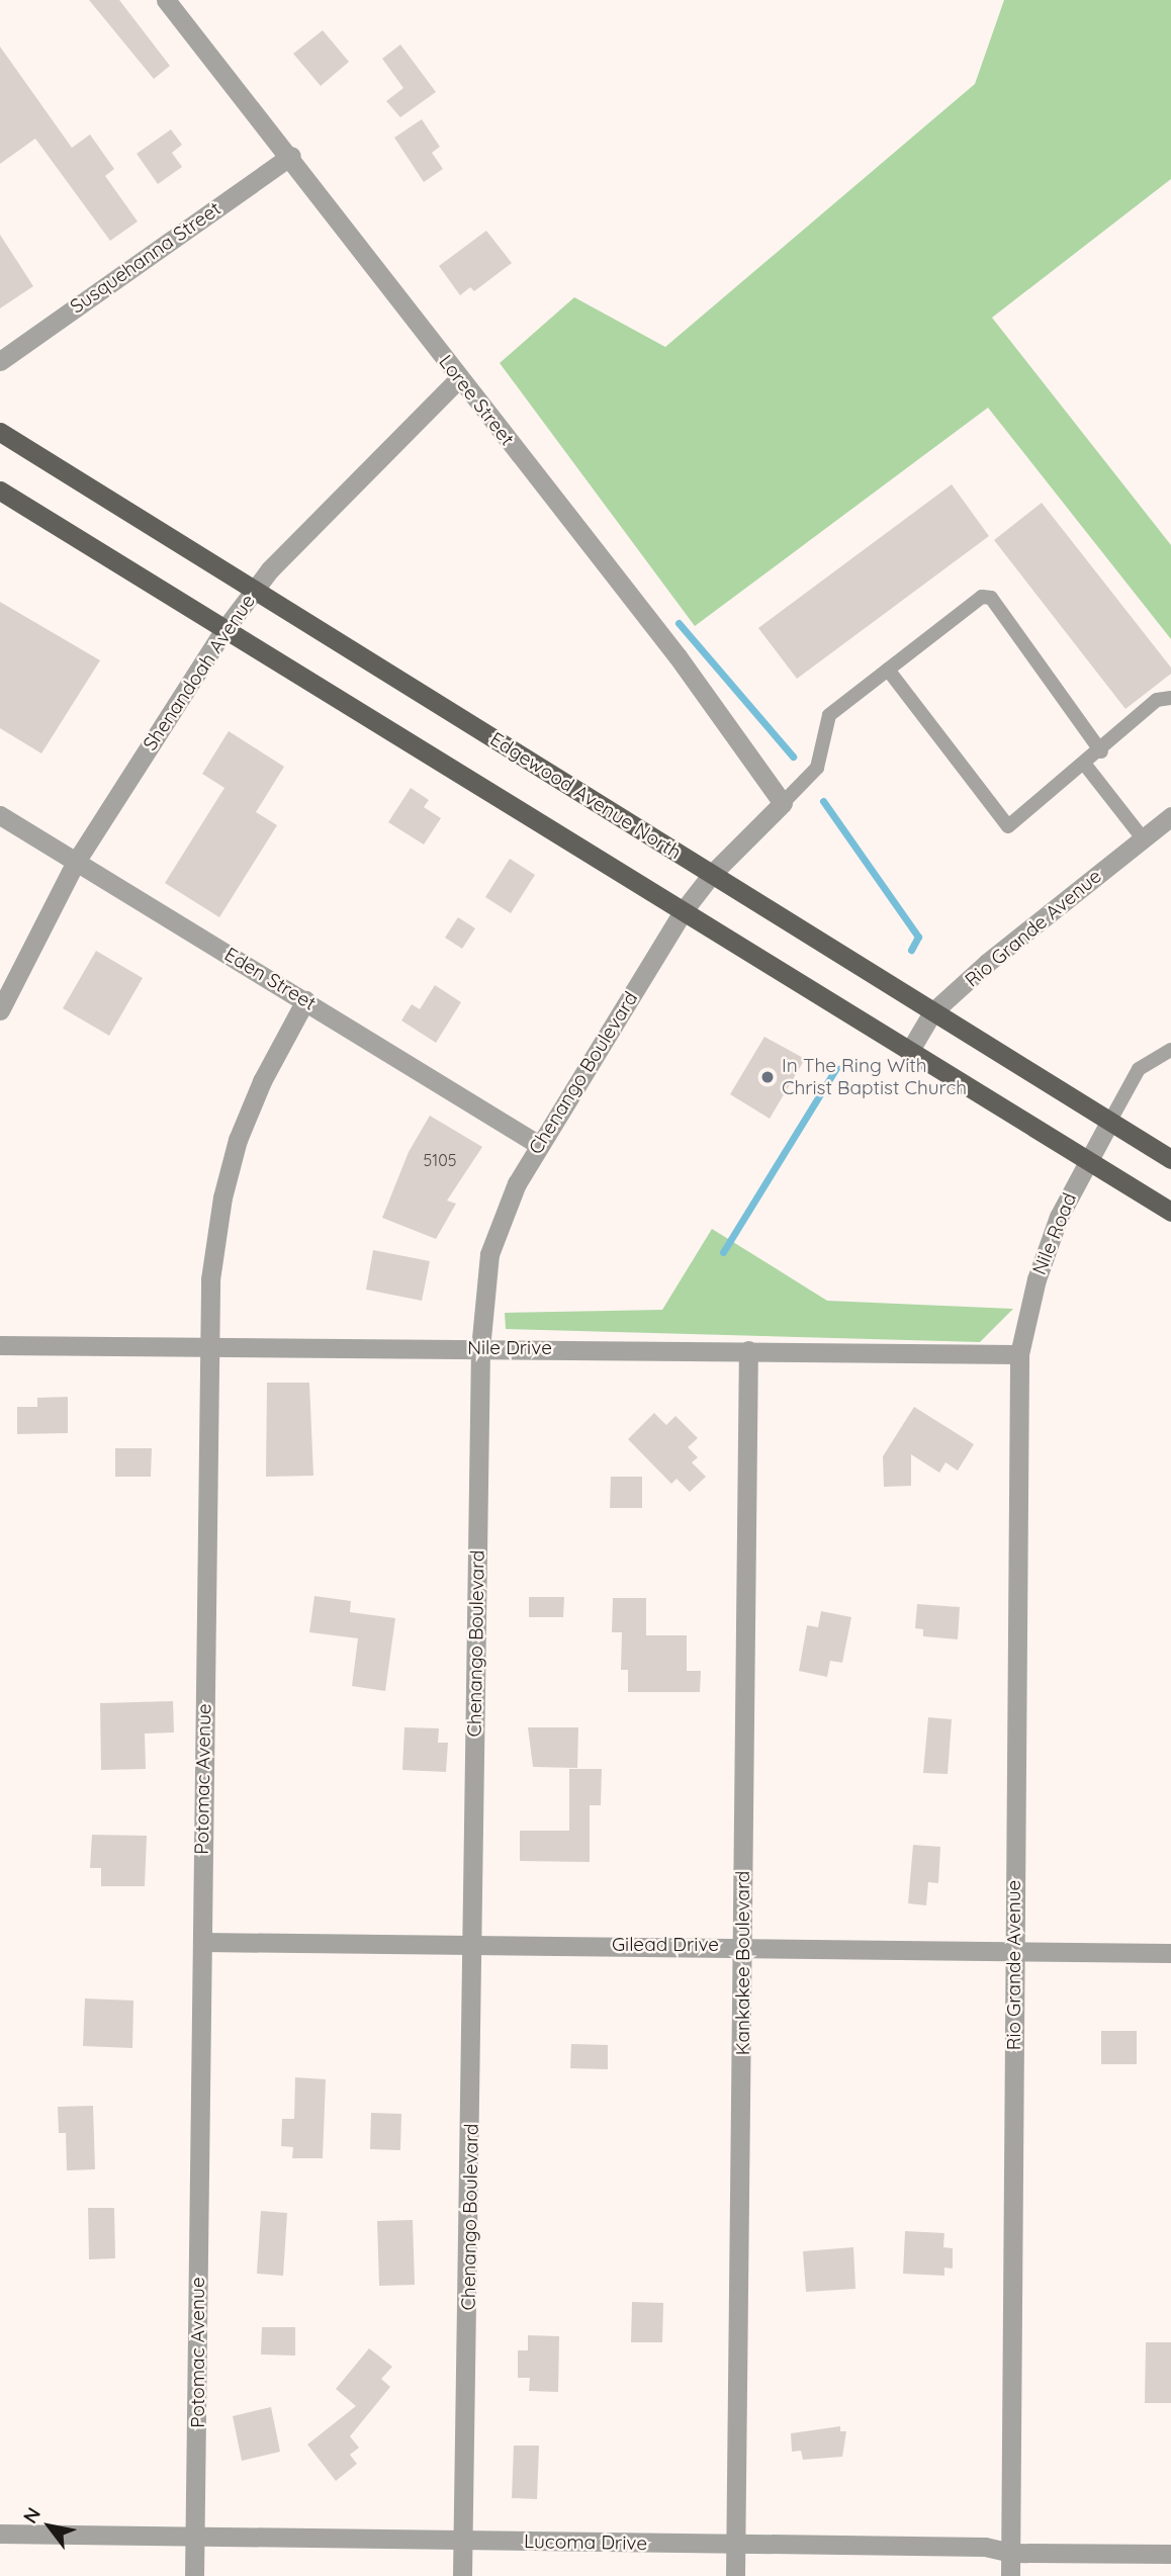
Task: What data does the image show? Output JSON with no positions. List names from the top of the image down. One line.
{"streets":{"main road":["Edgewood Avenue North"],"street":["Susquehanna Street","Loree Street","Shenandoah Avenue","Rio Grande Avenue","Eden Street","Chenango Boulevard","Nile Road","Nile Drive","Potomac Avenue","Gilead Drive","Kankakee Boulevard","Lucoma Drive"]},"crossings":[["Susquehanna Street","Loree Street"],["Loree Street","Shenandoah Avenue"],["Loree Street","Chenango Boulevard"],["Shenandoah Avenue","Edgewood Avenue North"],["Shenandoah Avenue","Eden Street"],["Edgewood Avenue North","Rio Grande Avenue"],["Edgewood Avenue North","Chenango Boulevard"],["Edgewood Avenue North","Nile Road"],["Rio Grande Avenue","Nile Road"],["Rio Grande Avenue","Nile Drive"],["Rio Grande Avenue","Gilead Drive"],["Rio Grande Avenue","Lucoma Drive"],["Eden Street","Chenango Boulevard"],["Eden Street","Potomac Avenue"],["Chenango Boulevard","Nile Drive"],["Chenango Boulevard","Gilead Drive"],["Chenango Boulevard","Lucoma Drive"],["Nile Road","Nile Drive"],["Nile Drive","Potomac Avenue"],["Nile Drive","Kankakee Boulevard"],["Potomac Avenue","Gilead Drive"],["Potomac Avenue","Lucoma Drive"],["Gilead Drive","Kankakee Boulevard"],["Kankakee Boulevard","Lucoma Drive"]],"places":["In The Ring With Christ Baptist Church"],"house_numbers":["5105"],"north":"top left"}
